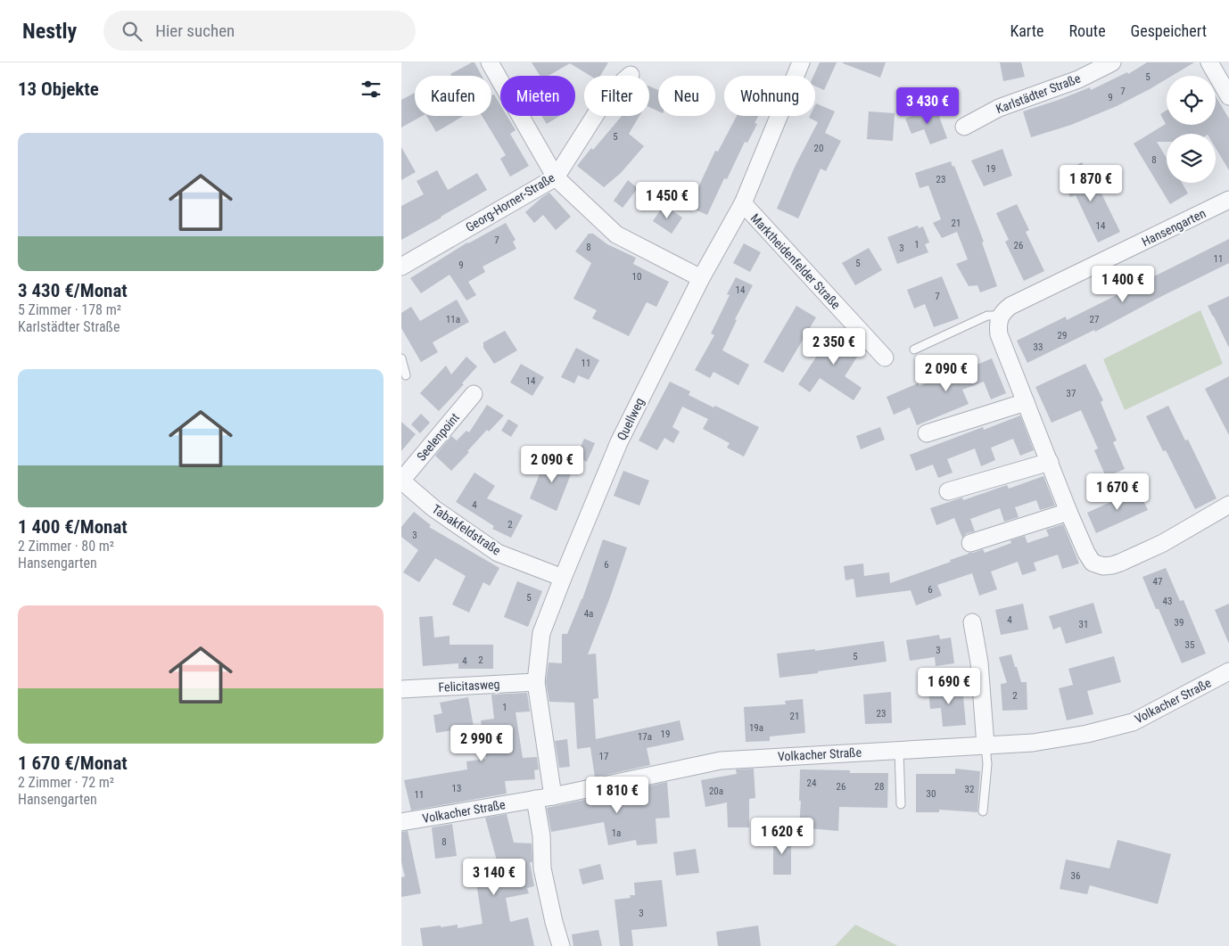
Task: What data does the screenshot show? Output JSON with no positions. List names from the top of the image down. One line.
{"streets":{"street":["Karlstädter Straße","Georg-Horner-Straße","Hansengarten","Marktheidenfelder Straße","Quellweg","Seelenpoint","Tabakfeldstraße","Felicitasweg","Volkacher Straße"]},"crossings":[["Marktheidenfelder Straße","Quellweg"],["Quellweg","Tabakfeldstraße"],["Quellweg","Felicitasweg"],["Quellweg","Volkacher Straße"],["Seelenpoint","Tabakfeldstraße"]],"house_numbers":["5","7","9","5","20","8","19","23","21","14","7","1","26","8","3","11","5","9","10","14","7","11a","27","29","33","11","14","37","4","2","3","6","47","6","5","43","4a","4","39","31","35","3","5","2","4","2","1","23","21","19a","19","17a","17","24","26","28","13","32","20a","30","11","1a","8","36","3"],"page":{"header":"Nestly","search":"Hier suchen","nav":["Karte","Route","Gespeichert"],"heading":"13 Objekte","chip":["Kaufen","Mieten","Filter","Neu","Wohnung"],"price":["3 430 €","1 870 €","1 450 €","1 400 €","2 350 €","2 090 €","2 090 €","1 670 €","1 690 €","2 990 €","1 810 €","1 620 €","3 140 €"],"list":[{"name":"3 430 €/Monat","note":"5 Zimmer · 178 m² · Karlstädter Straße"},{"name":"1 400 €/Monat","note":"2 Zimmer · 80 m² · Hansengarten"},{"name":"1 670 €/Monat","note":"2 Zimmer · 72 m² · Hansengarten"}]}}
